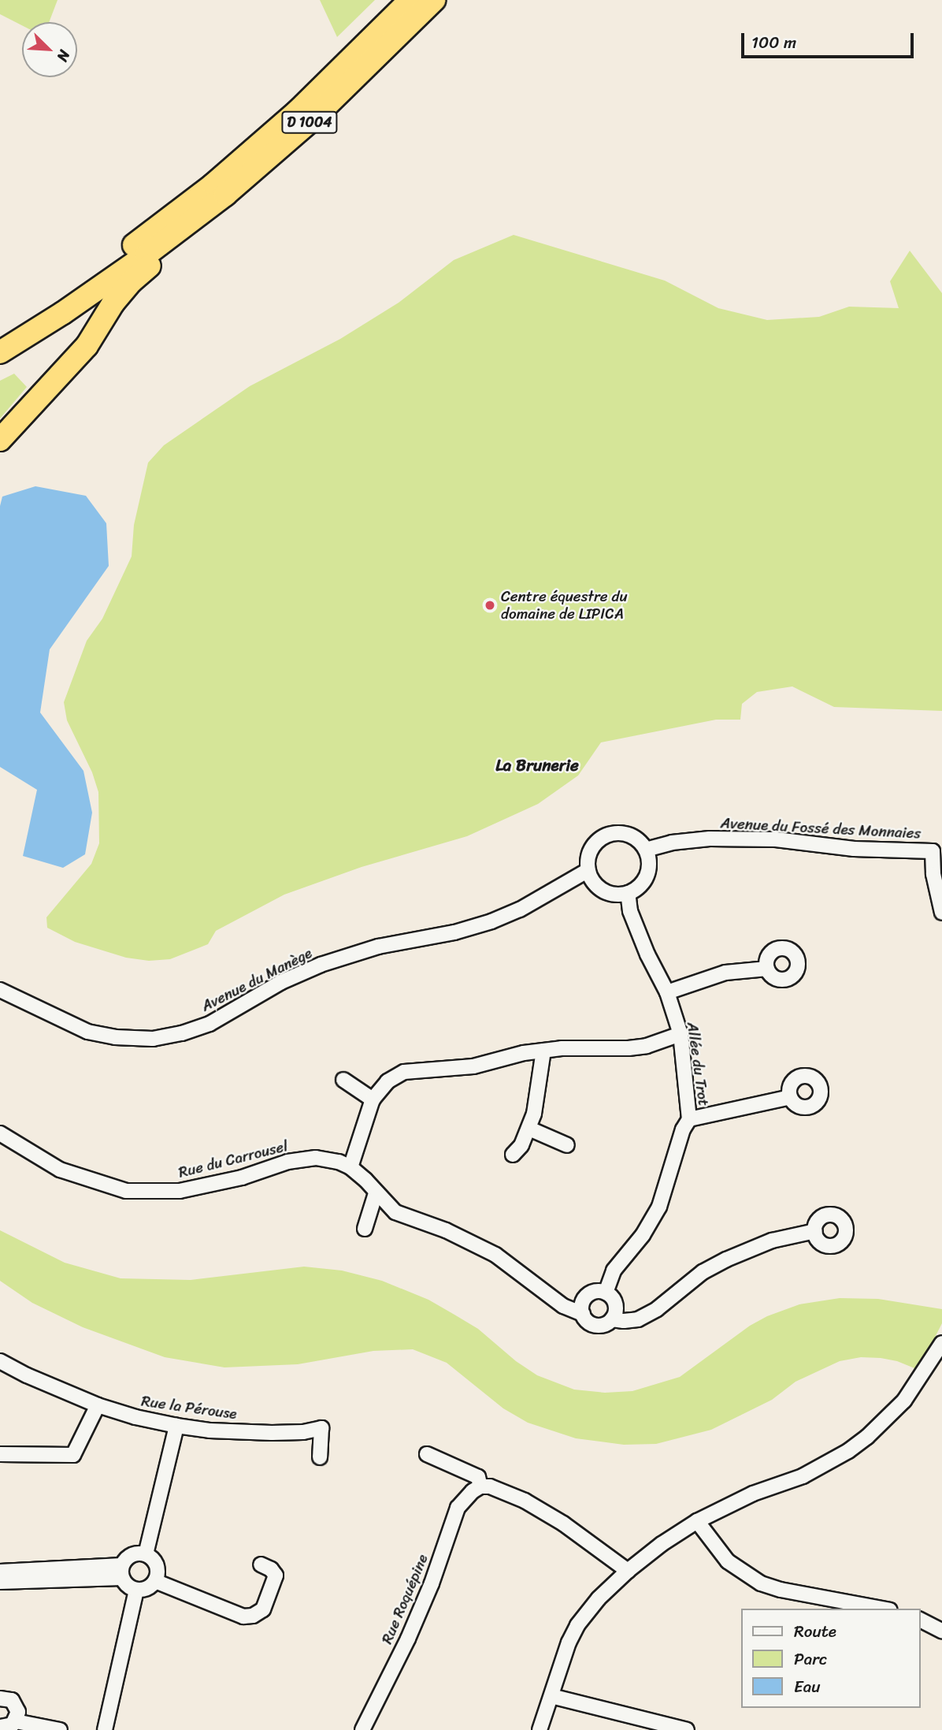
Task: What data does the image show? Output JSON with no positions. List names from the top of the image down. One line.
{"streets":{"highway":["D 1004"],"street":["Avenue du Fossé des Monnaies","Avenue du Manège","Allée du Trot","Rue du Carrousel","Rue la Pérouse","Rue Roquépine"]},"crossings":[["Avenue du Fossé des Monnaies","Avenue du Manège"],["Avenue du Fossé des Monnaies","Allée du Trot"],["Avenue du Manège","Allée du Trot"],["Allée du Trot","Rue du Carrousel"]],"districts":["La Brunerie"],"places":["Centre équestre du domaine de LIPICA"],"legend":["Route","Parc","Eau"],"scale_bar":"100 m","north":"bottom right"}
